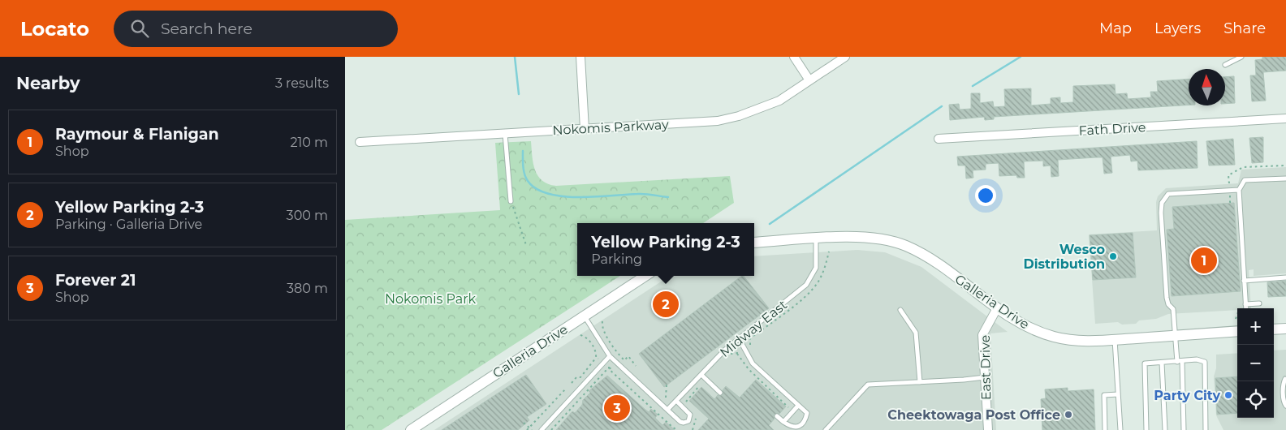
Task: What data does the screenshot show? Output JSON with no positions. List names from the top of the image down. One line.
{"streets":{"street":["Nokomis Parkway","Fath Drive","Galleria Drive","East Drive"],"lane":["Midway East"]},"crossings":[["Galleria Drive","Midway East"],["Galleria Drive","East Drive"]],"parks":["Nokomis Park"],"places":["Wesco Distribution","Party City","Cheektowaga Post Office"],"north":"top","page":{"header":"Locato","search":"Search here","nav":["Map","Layers","Share"],"heading":["Nearby","3 results"],"list":[{"mark":"1","name":"Raymour & Flanigan","note":"Shop","value":"210 m"},{"mark":"2","name":"Yellow Parking 2-3","note":"Parking · Galleria Drive","value":"300 m"},{"mark":"3","name":"Forever 21","note":"Shop","value":"380 m"}],"popup":["Yellow Parking 2-3","Parking"],"pins":["1","2","3"],"map_buttons":["+","−"]}}
